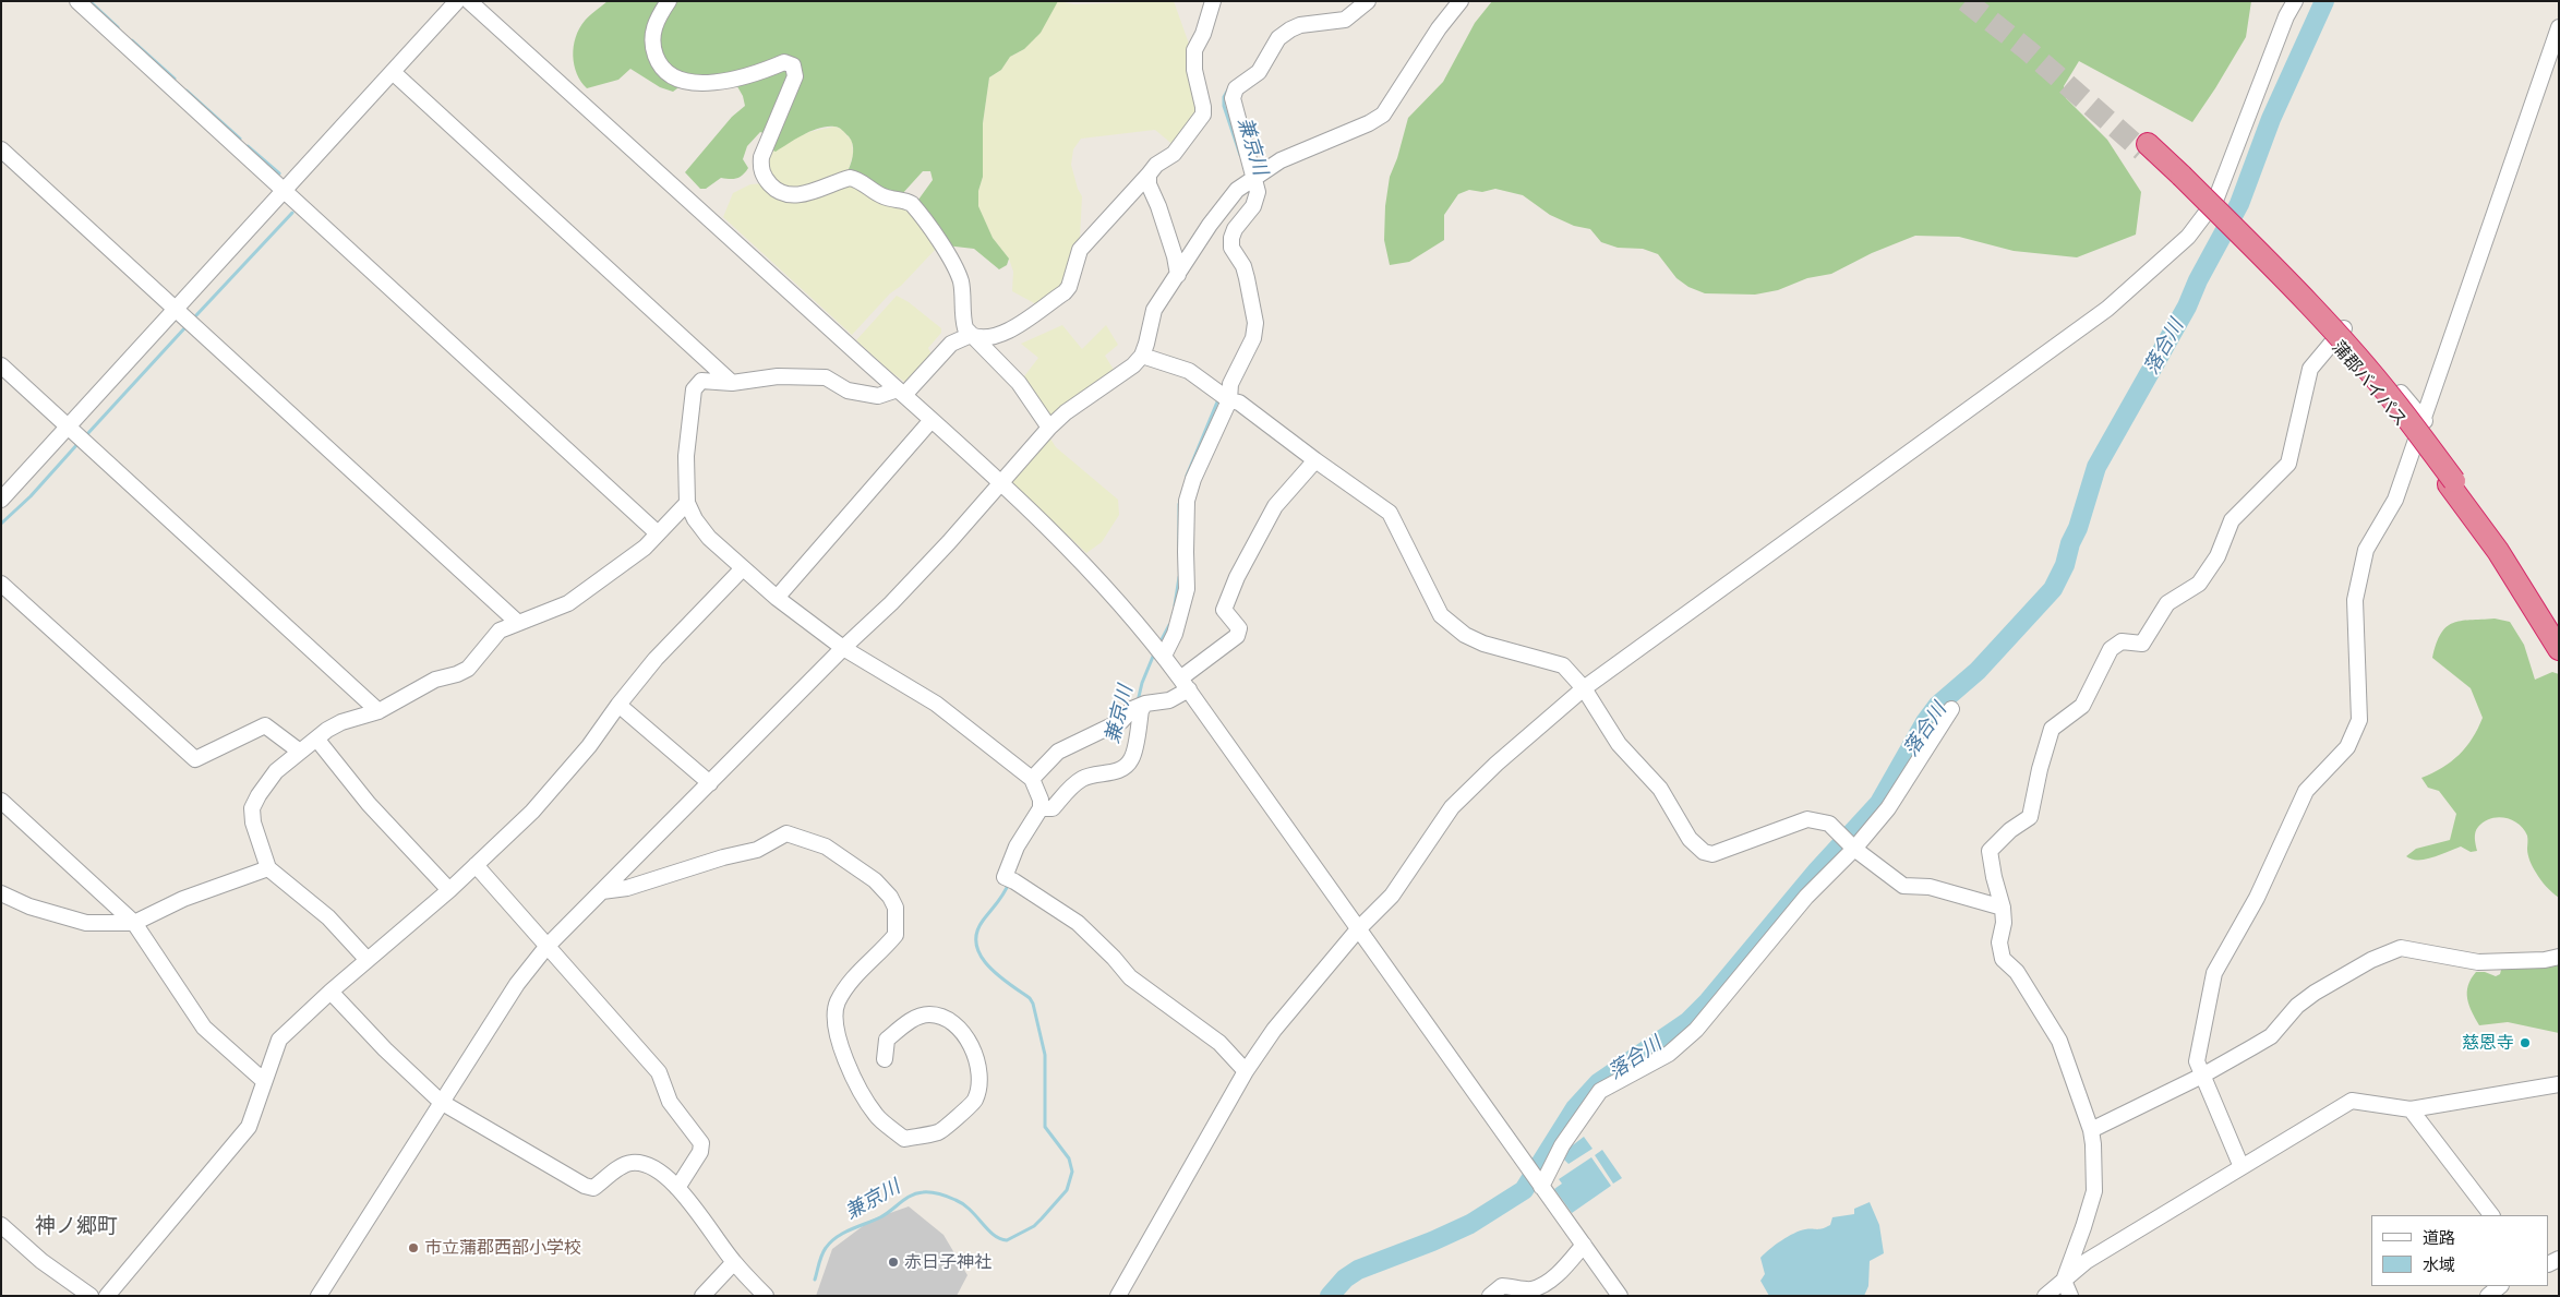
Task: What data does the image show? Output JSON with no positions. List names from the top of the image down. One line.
{"streets":{"highway":["蒲郡バイパス"]},"districts":["神ノ郷町"],"water":["兼京川","落合川"],"places":["慈恩寺","市立蒲郡西部小学校","赤日子神社"],"legend":["道路","水域"]}
